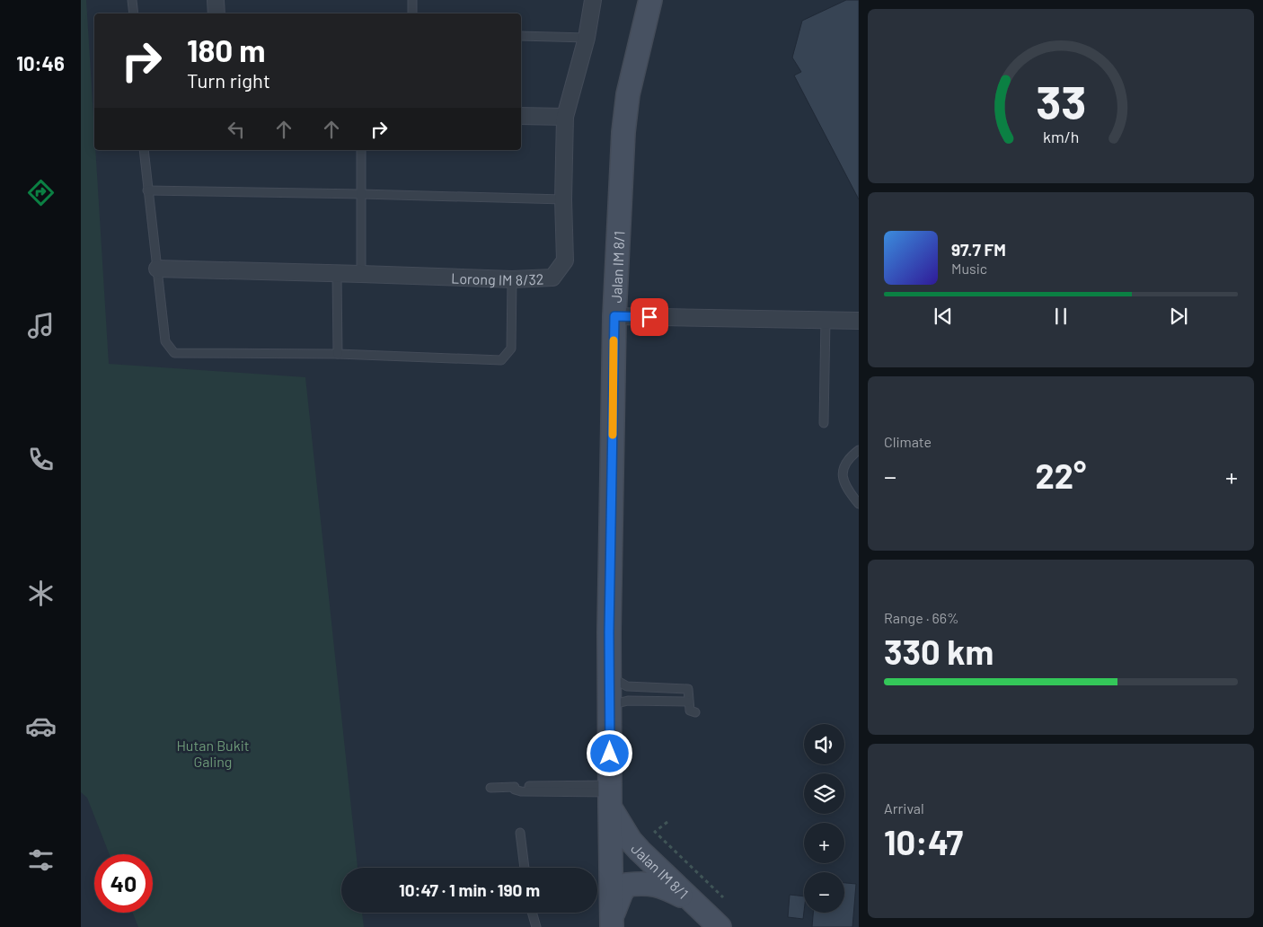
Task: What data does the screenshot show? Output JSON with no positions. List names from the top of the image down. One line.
{"streets":{"street":["Jalan IM 8/1","Lorong IM 8/32"]},"parks":["Hutan Bukit Galing"],"page":{"tabs":"10:46","turn":["180 m","Turn right"],"song":["97.7 FM","Music"],"tile":["Climate",["Range · 66%","330 km"],["Arrival","10:47"]],"heat":["−","22°","+"],"map_buttons":["+","−"],"limit":"40","trip":"10:47 · 1 min · 190 m","gauge":["33","km/h"]}}
